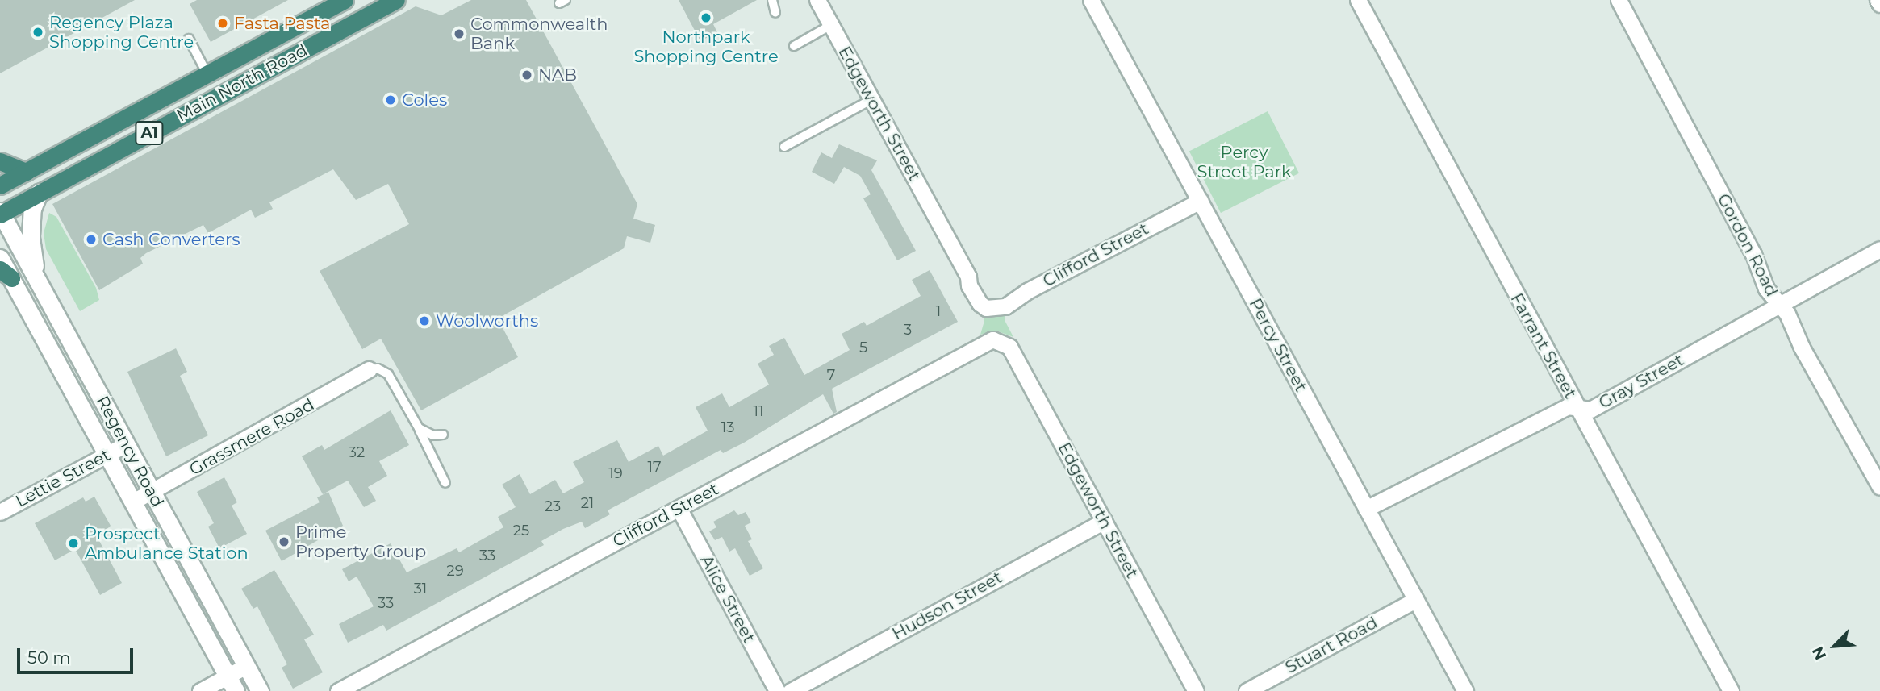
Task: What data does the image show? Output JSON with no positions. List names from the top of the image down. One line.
{"streets":{"highway":["Main North Road","A1"],"main road":["Regency Road"],"street":["Edgeworth Street","Gordon Road","Clifford Street","Percy Street","Farrant Street","Gray Street","Grassmere Road","Lettie Street","Alice Street","Hudson Street","Stuart Road"]},"crossings":[["Main North Road","Regency Road"],["Edgeworth Street","Clifford Street"],["Edgeworth Street","Hudson Street"],["Gordon Road","Gray Street"],["Clifford Street","Percy Street"],["Clifford Street","Alice Street"],["Percy Street","Gray Street"],["Percy Street","Stuart Road"],["Farrant Street","Gray Street"],["Grassmere Road","Regency Road"],["Regency Road","Lettie Street"]],"parks":["Percy Street Park"],"places":["Northpark Shopping Centre","Fasta Pasta","Regency Plaza Shopping Centre","Commonwealth Bank","NAB","Coles","Cash Converters","Woolworths","Prime Property Group","Prospect Ambulance Station"],"house_numbers":["1","3","5","7","11","13","32","17","19","21","23","25","33","29","31","33"],"scale_bar":"50 m","north":"bottom left"}
